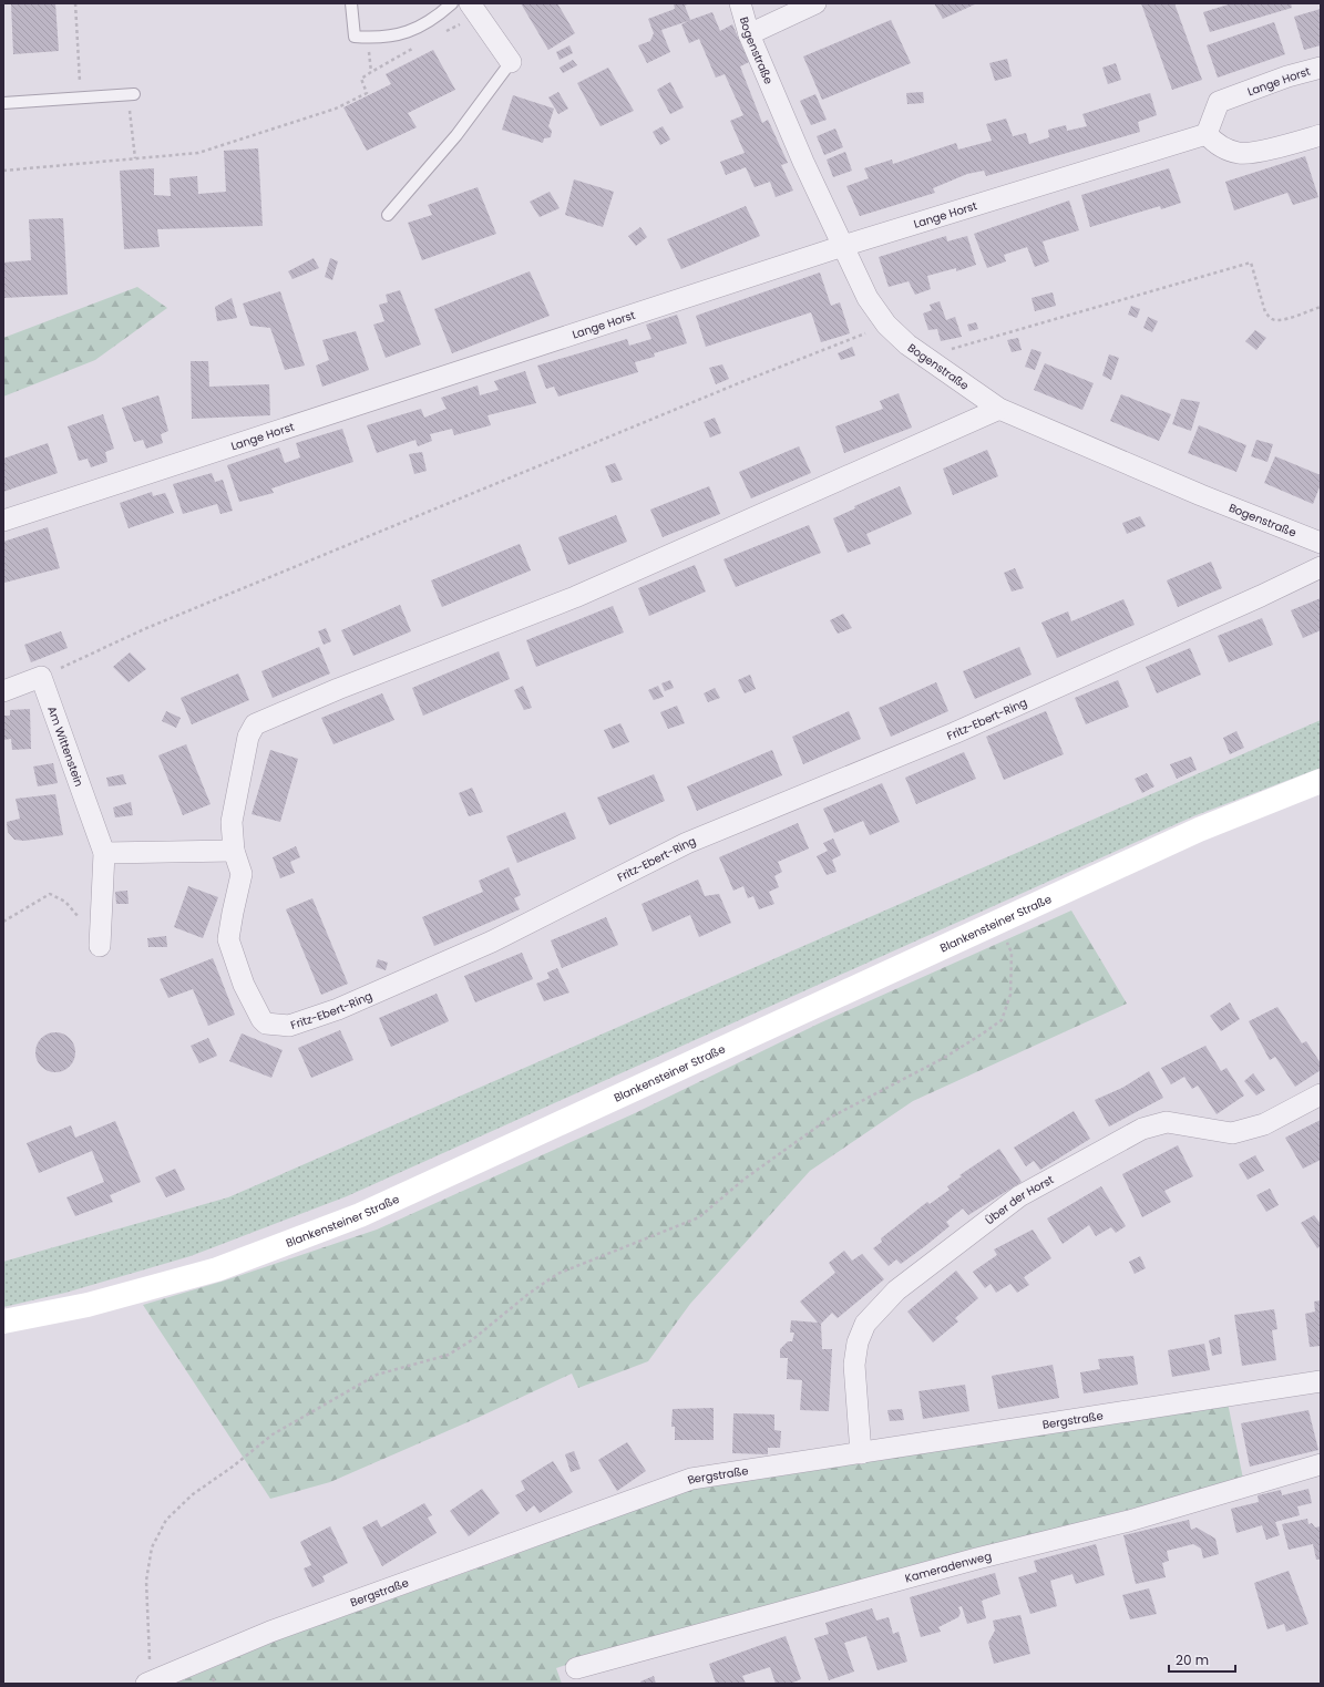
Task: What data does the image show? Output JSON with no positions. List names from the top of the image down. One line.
{"streets":{"main road":["Blankensteiner Straße"],"street":["Bogenstraße","Lange Horst","Fritz-Ebert-Ring","Am Wittenstein","Über der Horst","Bergstraße","Kameradenweg"]},"crossings":[["Bogenstraße","Lange Horst"],["Bogenstraße","Fritz-Ebert-Ring"],["Über der Horst","Bergstraße"]],"scale_bar":"20 m"}
